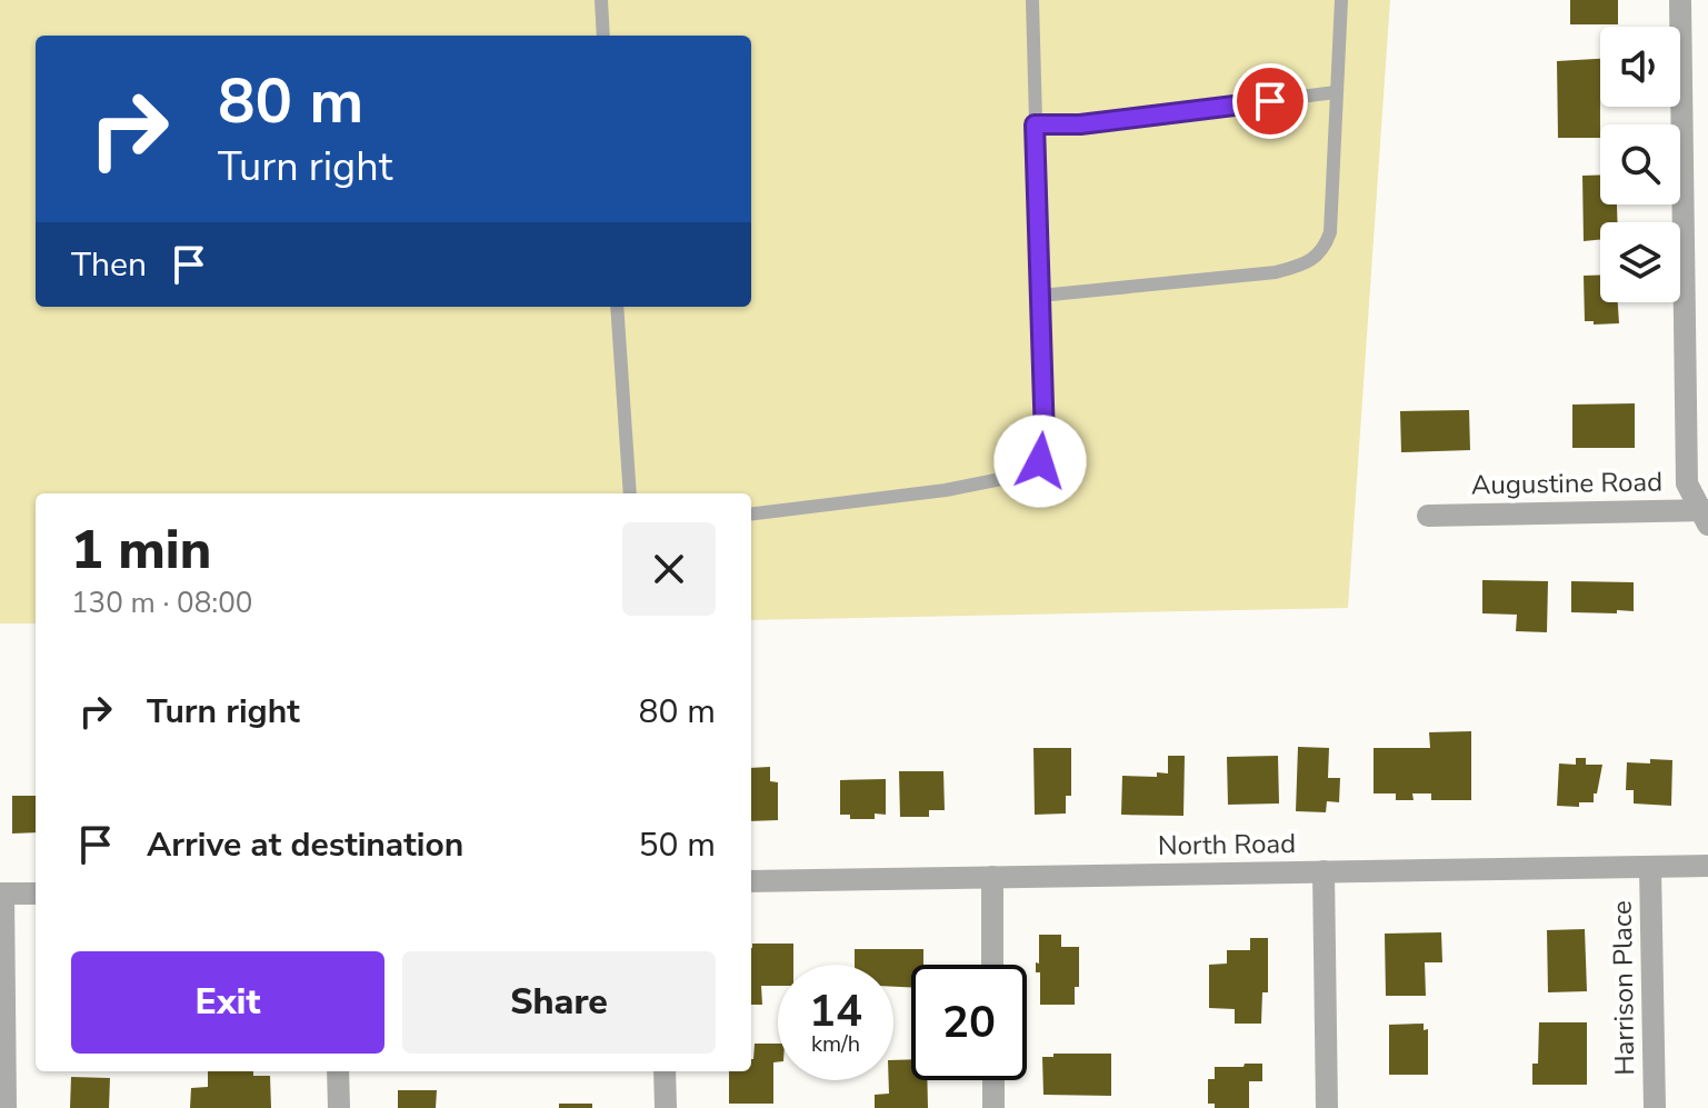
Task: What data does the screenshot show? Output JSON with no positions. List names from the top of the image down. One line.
{"streets":{"street":["Augustine Road","North Road","Harrison Place"]},"crossings":[["North Road","Harrison Place"]],"page":{"turn":["80 m","Turn right"],"then":"Then","heading":["1 min","130 m · 08:00"],"list":[{"name":"Turn right","value":"80 m"},{"name":"Arrive at destination","value":"50 m"}],"buttons":["Exit","Share"],"speed":"14 km/h","limit":"20"}}
